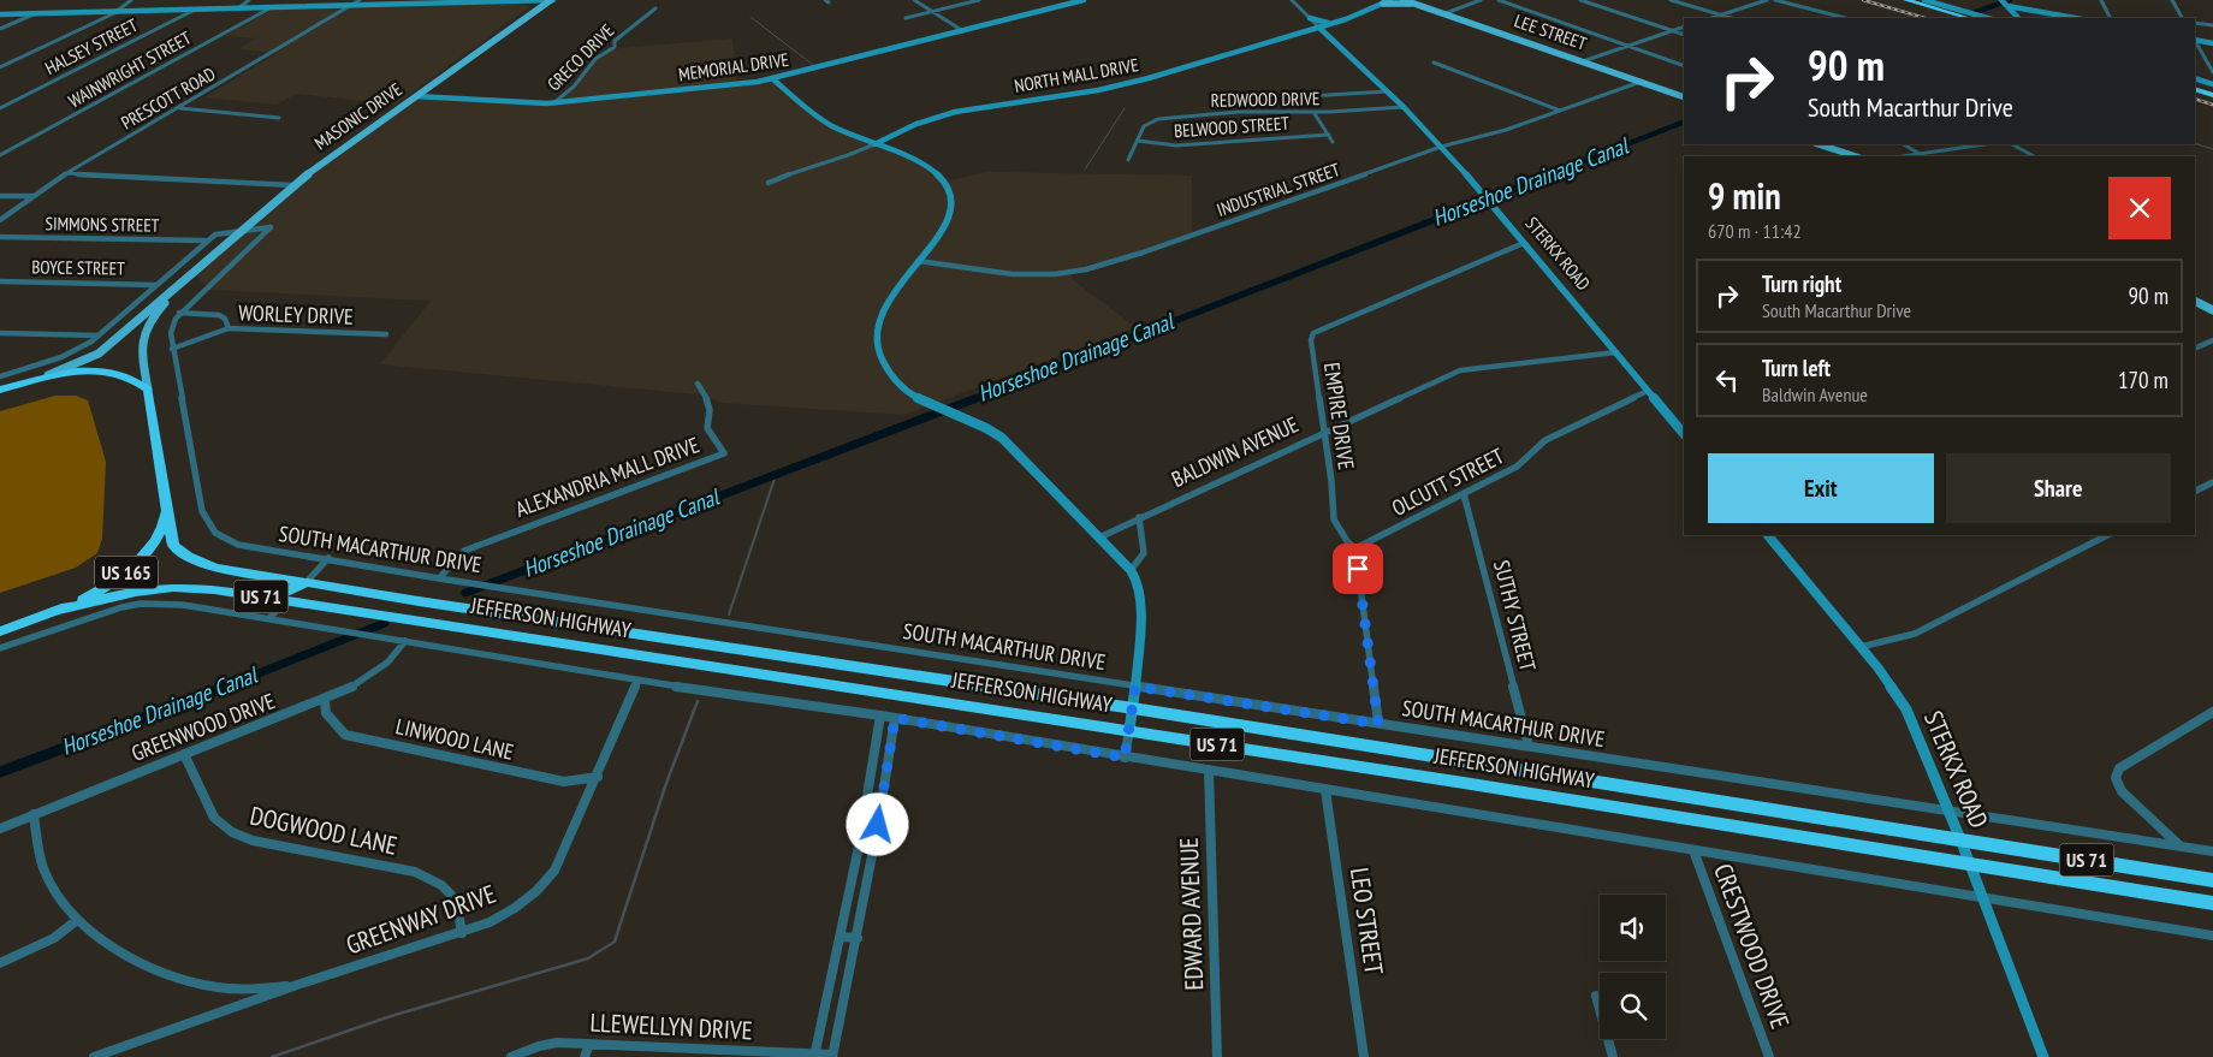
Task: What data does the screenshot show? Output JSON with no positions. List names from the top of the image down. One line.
{"streets":{"highway":["US 165","US 71","JEFFERSON HIGHWAY"],"main road":["LEE STREET","MASONIC DRIVE"],"street":["HALSEY STREET","GRECO DRIVE","MEMORIAL DRIVE","WAINWRIGHT STREET","NORTH MALL DRIVE","PRESCOTT ROAD","REDWOOD DRIVE","BELWOOD STREET","INDUSTRIAL STREET","SIMMONS STREET","STERKX ROAD","BOYCE STREET","WORLEY DRIVE","EMPIRE DRIVE","BALDWIN AVENUE","ALEXANDRIA MALL DRIVE","OLCUTT STREET","SOUTH MACARTHUR DRIVE","SUTHY STREET","GREENWOOD DRIVE","LINWOOD LANE","DOGWOOD LANE","EDWARD AVENUE","GREENWAY DRIVE","LEO STREET","CRESTWOOD DRIVE","LLEWELLYN DRIVE"]},"crossings":[["LEE STREET","INDUSTRIAL STREET"],["GRECO DRIVE","MEMORIAL DRIVE"],["MEMORIAL DRIVE","MASONIC DRIVE"],["NORTH MALL DRIVE","STERKX ROAD"],["REDWOOD DRIVE","BELWOOD STREET"],["REDWOOD DRIVE","STERKX ROAD"],["MASONIC DRIVE","SOUTH MACARTHUR DRIVE"],["MASONIC DRIVE","US 71"],["INDUSTRIAL STREET","STERKX ROAD"],["STERKX ROAD","EMPIRE DRIVE"],["STERKX ROAD","BALDWIN AVENUE"],["STERKX ROAD","OLCUTT STREET"],["STERKX ROAD","SOUTH MACARTHUR DRIVE"],["STERKX ROAD","JEFFERSON HIGHWAY"],["WORLEY DRIVE","SOUTH MACARTHUR DRIVE"],["EMPIRE DRIVE","BALDWIN AVENUE"],["EMPIRE DRIVE","OLCUTT STREET"],["ALEXANDRIA MALL DRIVE","SOUTH MACARTHUR DRIVE"],["OLCUTT STREET","SUTHY STREET"],["SOUTH MACARTHUR DRIVE","SUTHY STREET"],["US 165","US 71"],["US 165","JEFFERSON HIGHWAY"],["US 71","JEFFERSON HIGHWAY"],["GREENWOOD DRIVE","LINWOOD LANE"],["GREENWOOD DRIVE","DOGWOOD LANE"],["LINWOOD LANE","GREENWAY DRIVE"],["DOGWOOD LANE","GREENWAY DRIVE"]],"water":["Horseshoe Drainage Canal"],"page":{"turn":["90 m","South Macarthur Drive"],"heading":["9 min","670 m · 11:42"],"list":[{"name":"Turn right","note":"South Macarthur Drive","value":"90 m"},{"name":"Turn left","note":"Baldwin Avenue","value":"170 m"}],"buttons":["Exit","Share"]}}
